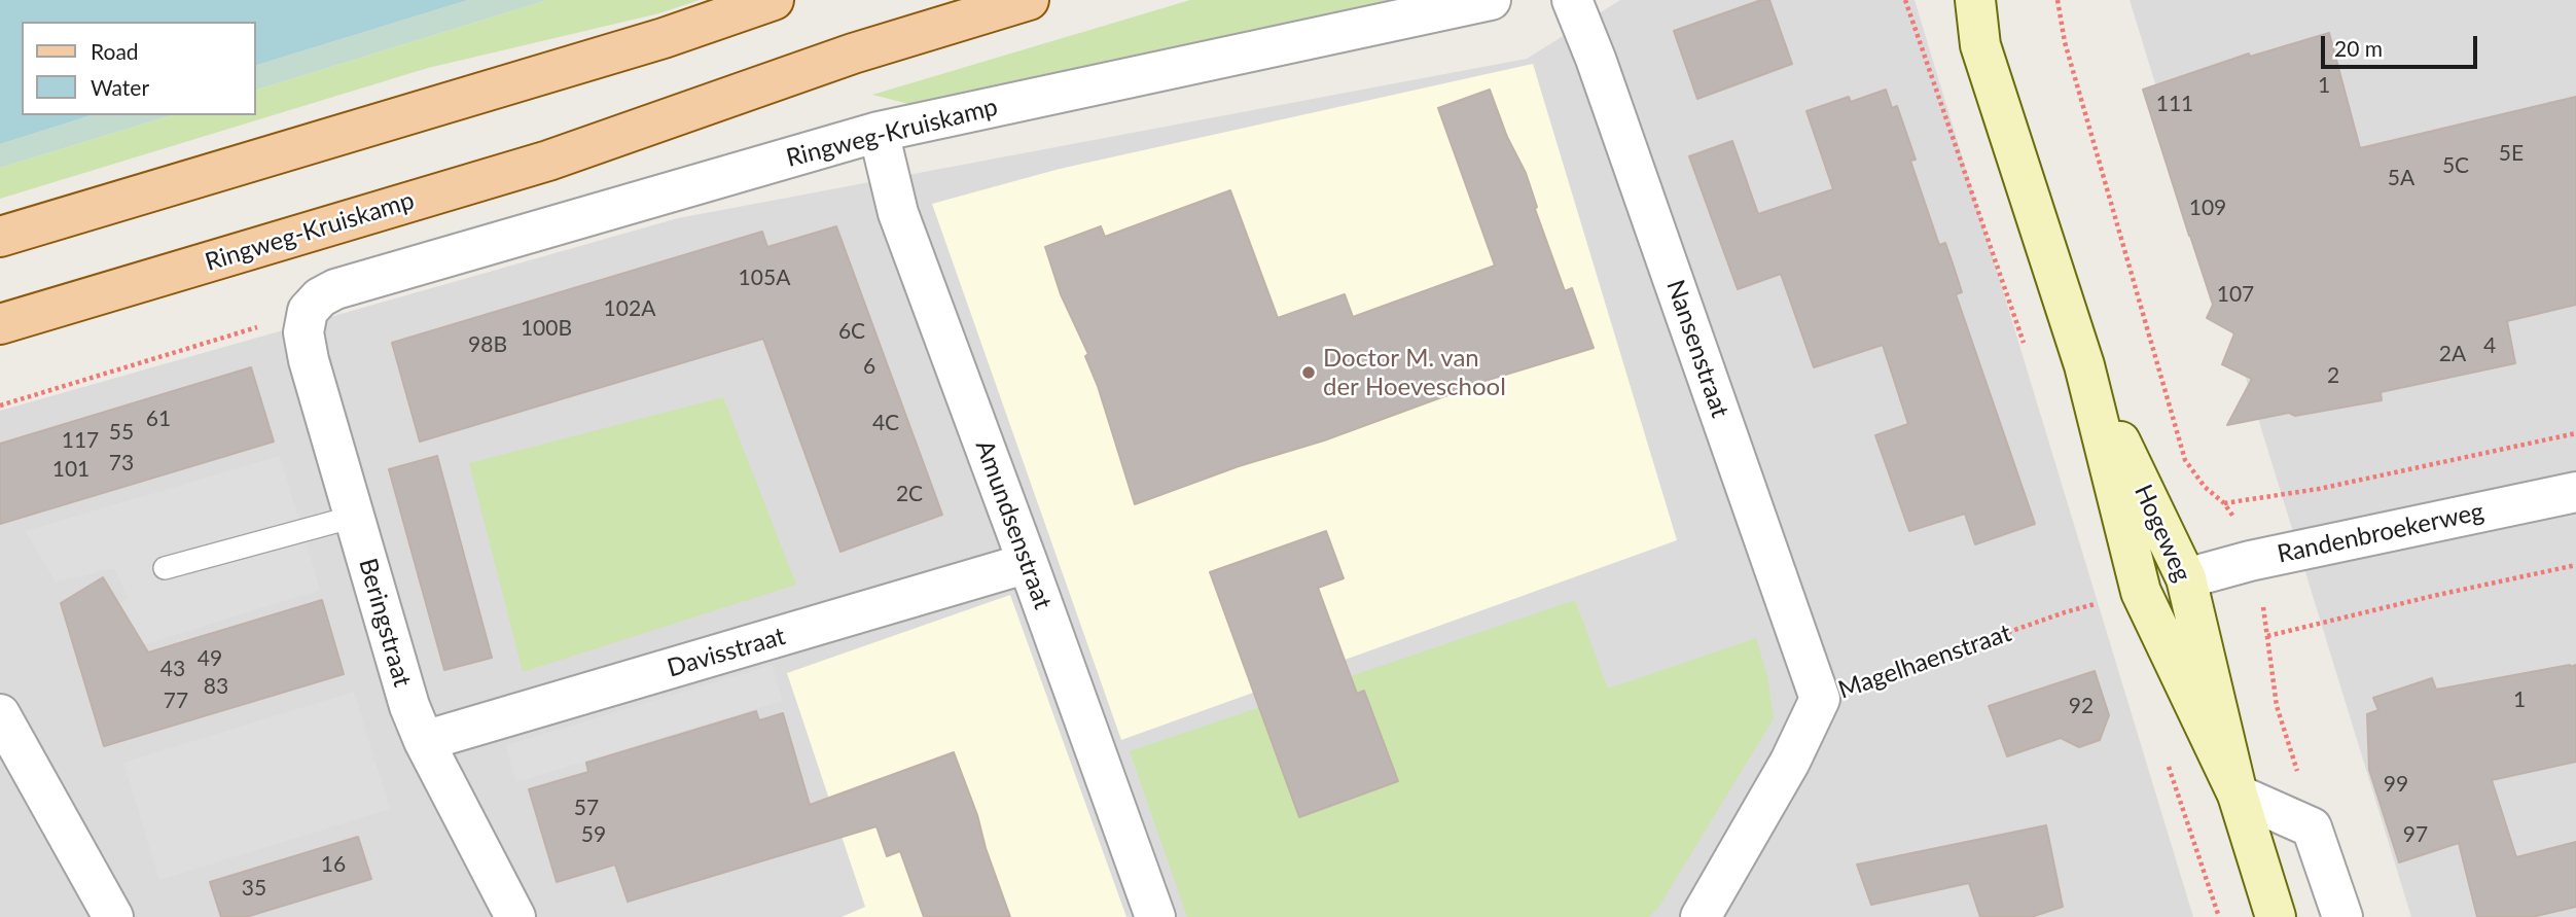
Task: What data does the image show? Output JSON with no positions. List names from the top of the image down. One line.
{"streets":{"main road":["Ringweg-Kruiskamp","Hogeweg"],"street":["Nansenstraat","Amundsenstraat","Randenbroekerweg","Beringstraat","Davisstraat","Magelhaenstraat"]},"crossings":[["Ringweg-Kruiskamp","Amundsenstraat"],["Ringweg-Kruiskamp","Beringstraat"],["Nansenstraat","Magelhaenstraat"],["Amundsenstraat","Davisstraat"],["Hogeweg","Randenbroekerweg"],["Hogeweg","Magelhaenstraat"],["Beringstraat","Davisstraat"]],"places":["Doctor M. van der Hoeveschool"],"house_numbers":["1","111","5E","5C","5A","109","105A","107","102A","100B","6C","98B","4","2A","6","2","61","4C","55","117","73","101","2C","49","43","83","1","77","92","99","57","59","97","16","35"],"legend":["Road","Water"],"scale_bar":"20 m"}
